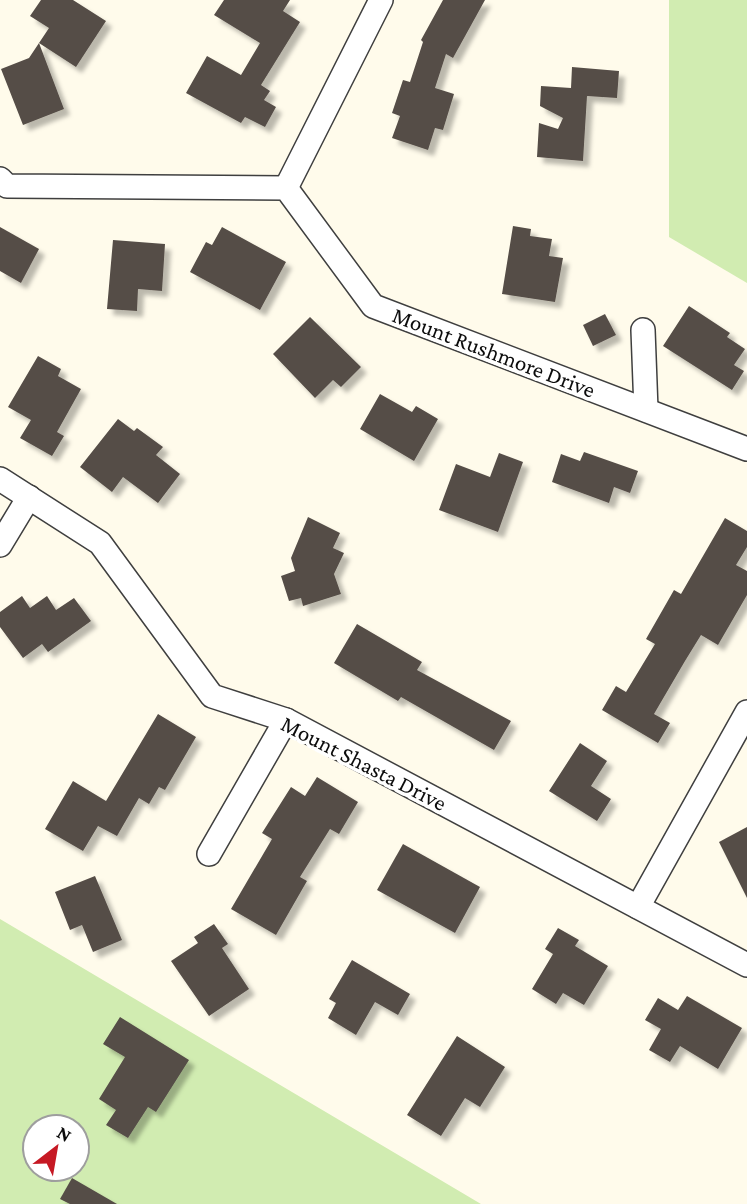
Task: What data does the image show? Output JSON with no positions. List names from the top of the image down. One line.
{"streets":{"street":["Mount Rushmore Drive","Mount Shasta Drive"]},"north":"top right"}
